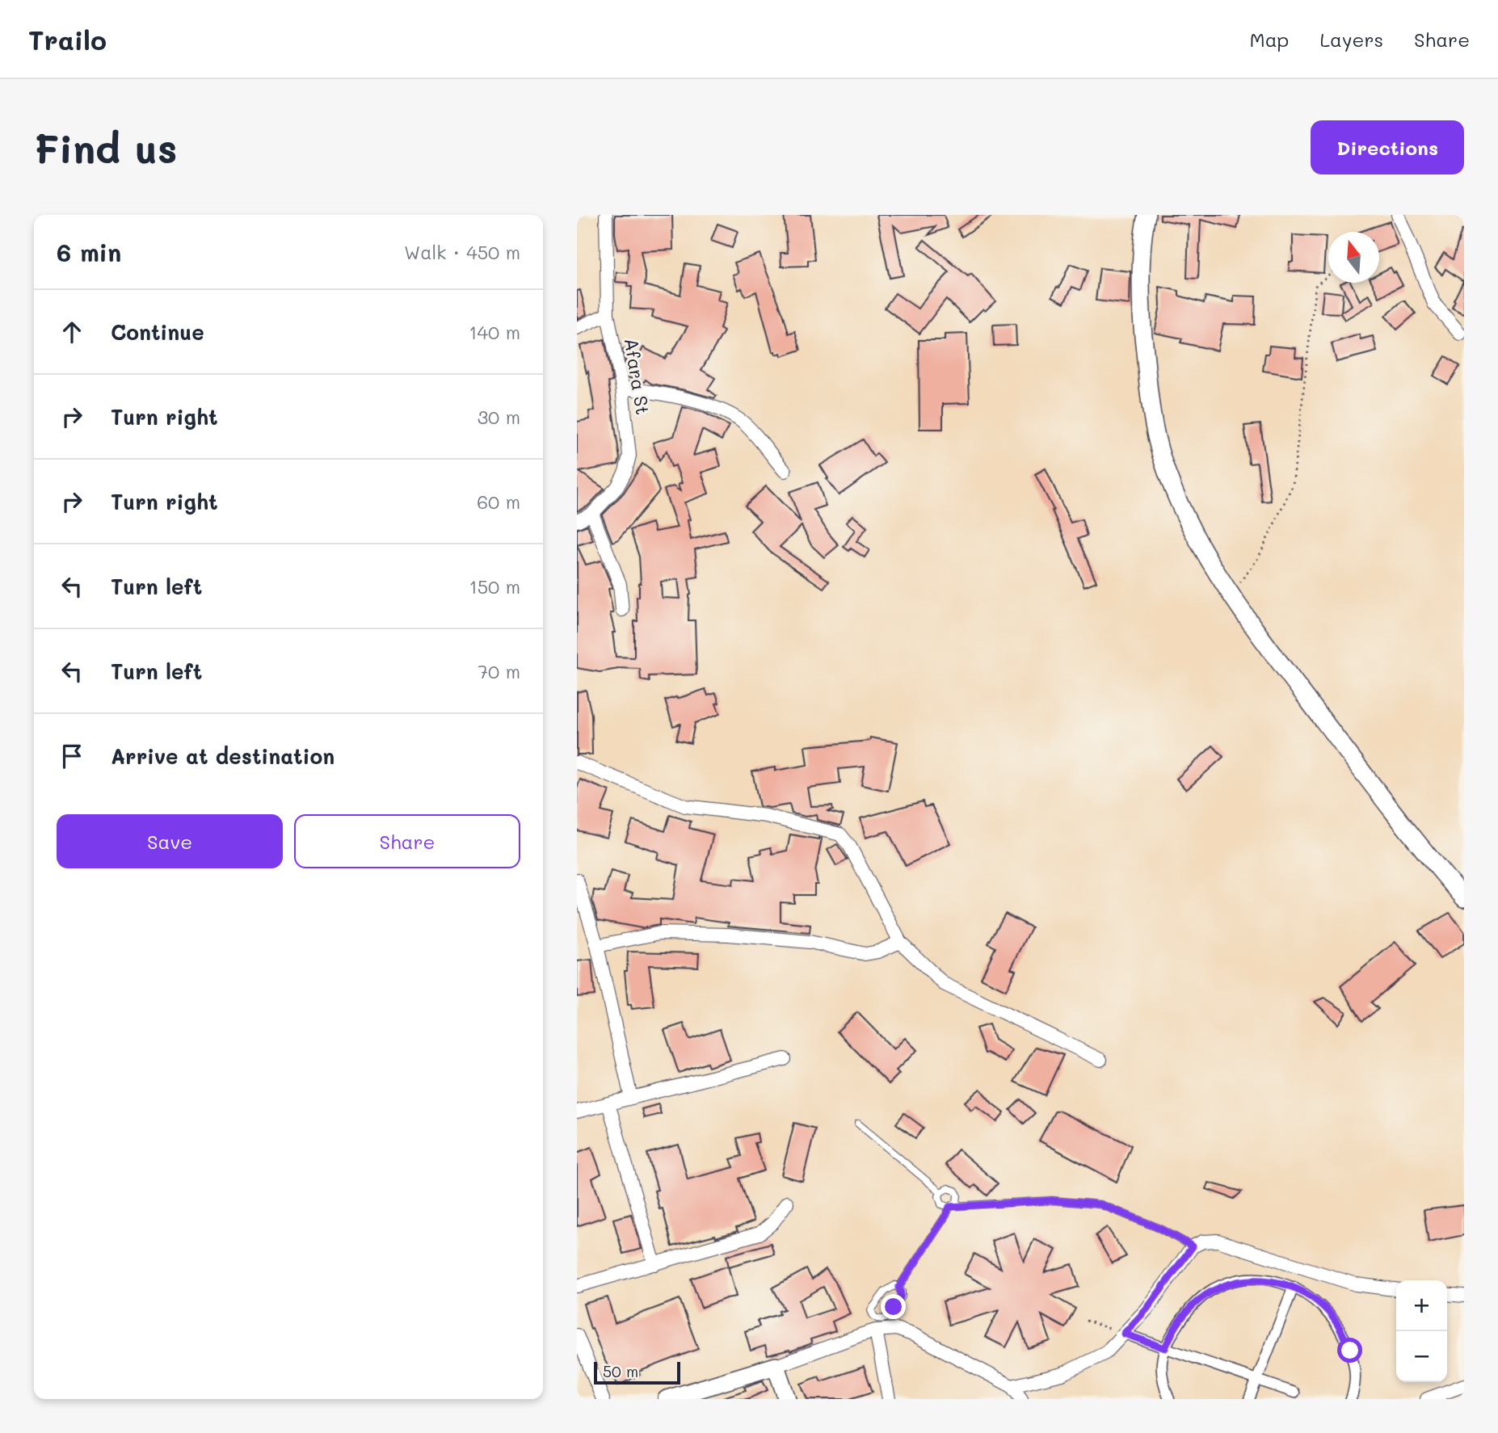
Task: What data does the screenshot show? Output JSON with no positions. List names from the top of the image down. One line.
{"streets":{"street":["Afara St"]},"scale_bar":"50 m","north":"top","page":{"header":"Trailo","nav":["Map","Layers","Share"],"buttons":["Directions",["Save","Share"]],"title":"Find us","heading":["6 min","Walk · 450 m"],"list":[["Continue","140 m"],["Turn right","30 m"],["Turn right","60 m"],["Turn left","150 m"],["Turn left","70 m"],"Arrive at destination"],"map_buttons":["+","−"],"scale":"50 m"}}
